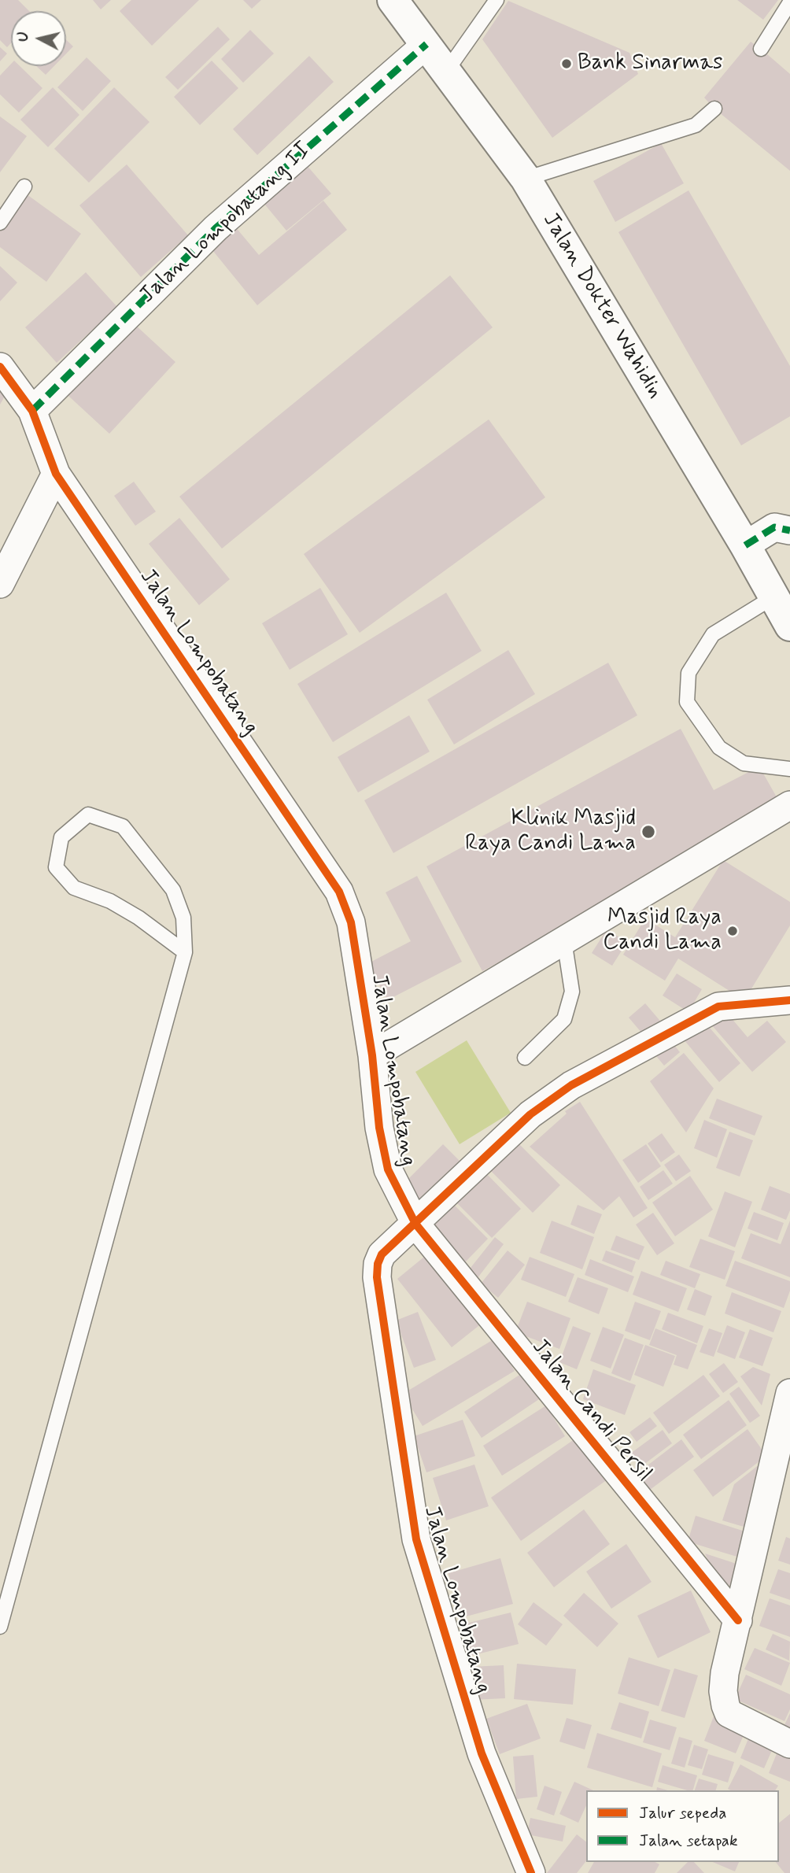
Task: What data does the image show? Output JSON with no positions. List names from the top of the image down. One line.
{"streets":{"highway":["Jalan Dokter Wahidin"],"street":["Jalan Lompobatang II","Jalan Lompobatang","Jalan Candi Persil"]},"crossings":[["Jalan Lompobatang II","Jalan Dokter Wahidin"],["Jalan Lompobatang II","Jalan Lompobatang"],["Jalan Lompobatang","Jalan Candi Persil"]],"places":["Bank Sinarmas","Klinik Masjid Raya Candi Lama","Masjid Raya Candi Lama"],"legend":["Jalur sepeda","Jalan setapak"],"north":"left"}
